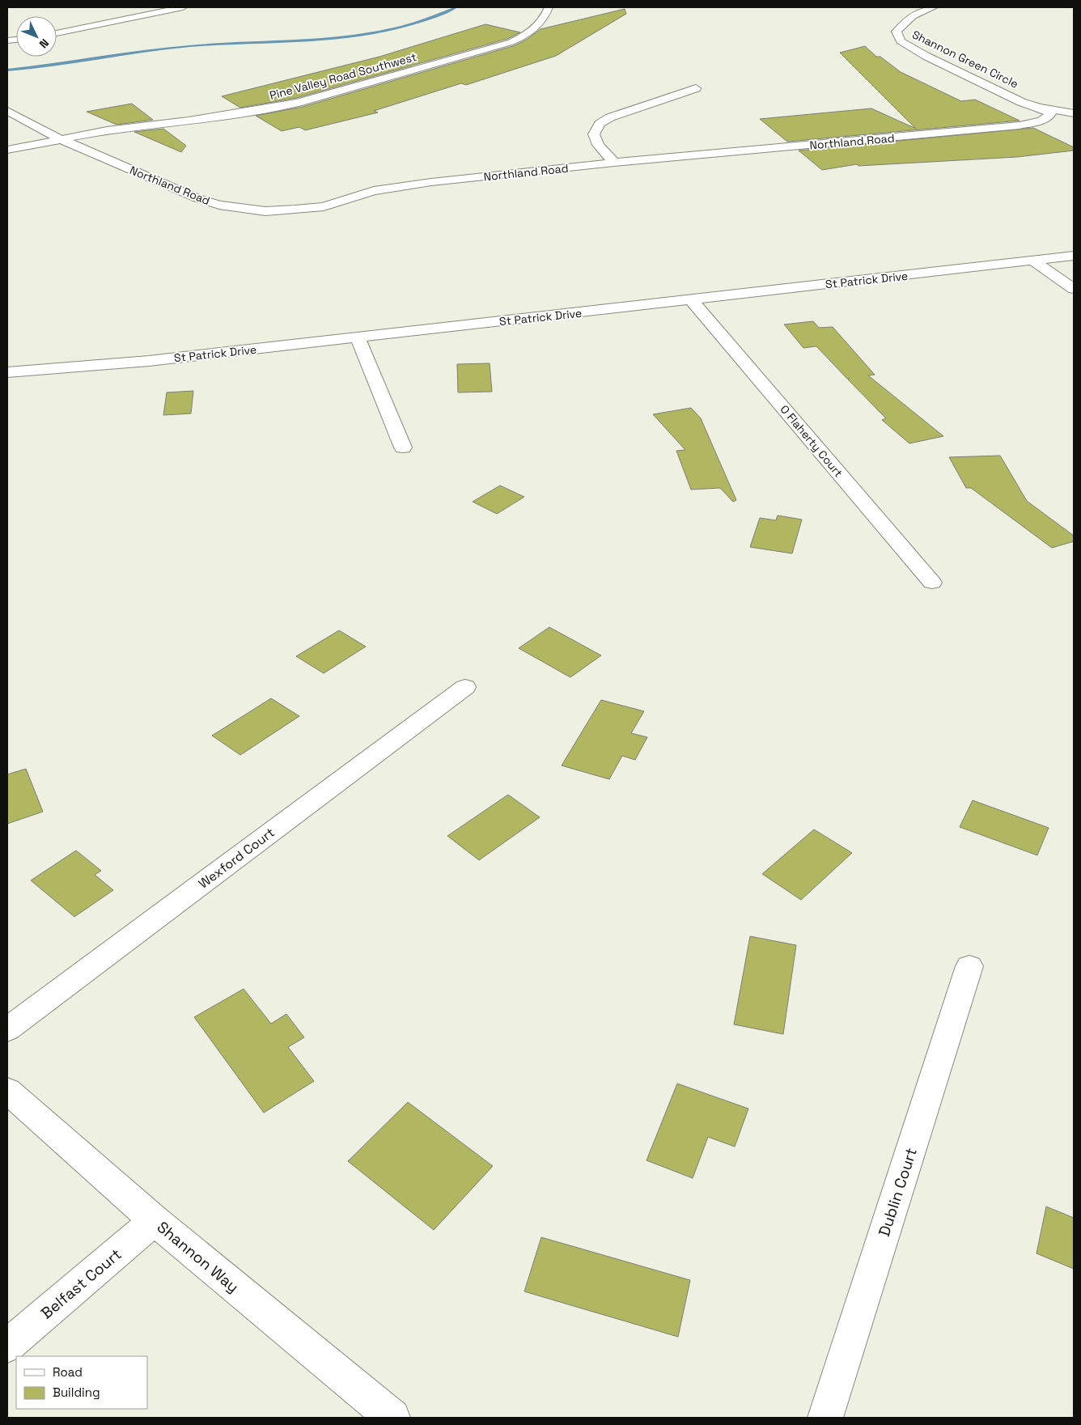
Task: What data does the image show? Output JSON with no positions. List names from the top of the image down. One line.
{"streets":{"street":["Shannon Green Circle","Pine Valley Road Southwest","Northland Road","St Patrick Drive","O Flaherty Court","Wexford Court","Dublin Court","Shannon Way","Belfast Court"]},"crossings":[["Shannon Green Circle","Northland Road"],["Pine Valley Road Southwest","Northland Road"],["St Patrick Drive","O Flaherty Court"],["Shannon Way","Belfast Court"]],"legend":["Road","Building"],"north":"bottom right"}
